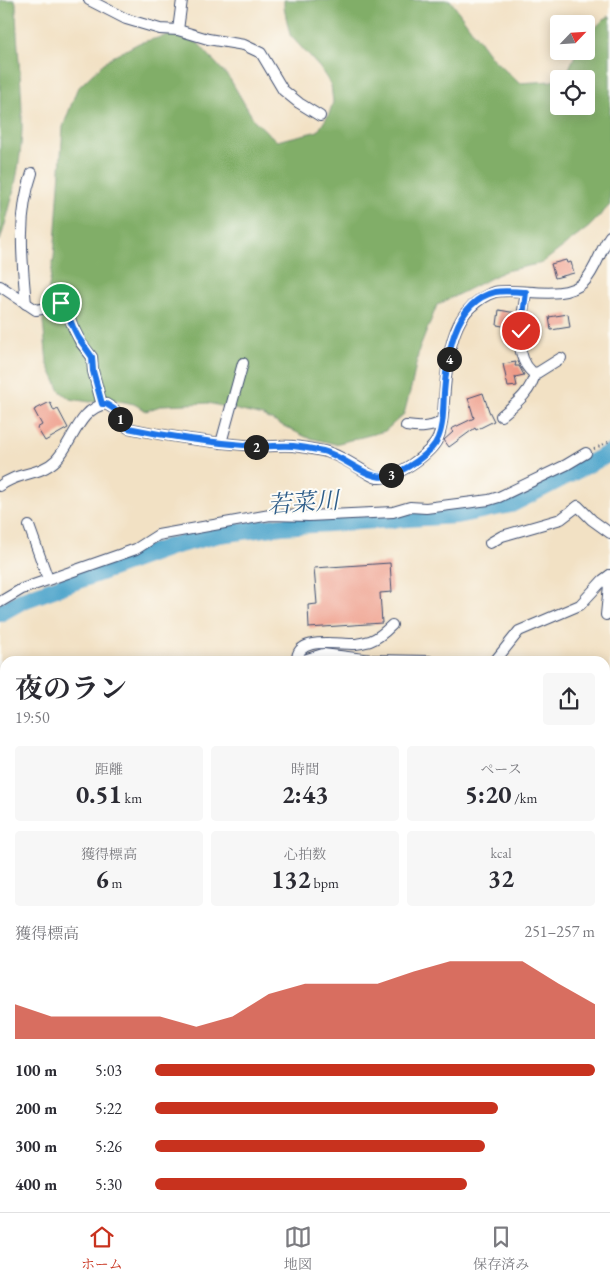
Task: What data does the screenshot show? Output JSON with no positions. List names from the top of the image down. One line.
{"water":["若菜川"],"north":"top right","page":{"pins":["4","1","2","3"],"heading":["夜のラン","19:50"],"stats":[["距離","0.51 km"],["時間","2:43"],["ペース","5:20 /km"],["獲得標高","6 m"],["心拍数","132 bpm"],["kcal","32"]],"chart":["獲得標高","251–257 m"],"list":[{"name":"100 m","note":"5:03"},{"name":"200 m","note":"5:22"},{"name":"300 m","note":"5:26"},{"name":"400 m","note":"5:30"}],"tabs":["ホーム","地図","保存済み"]}}
